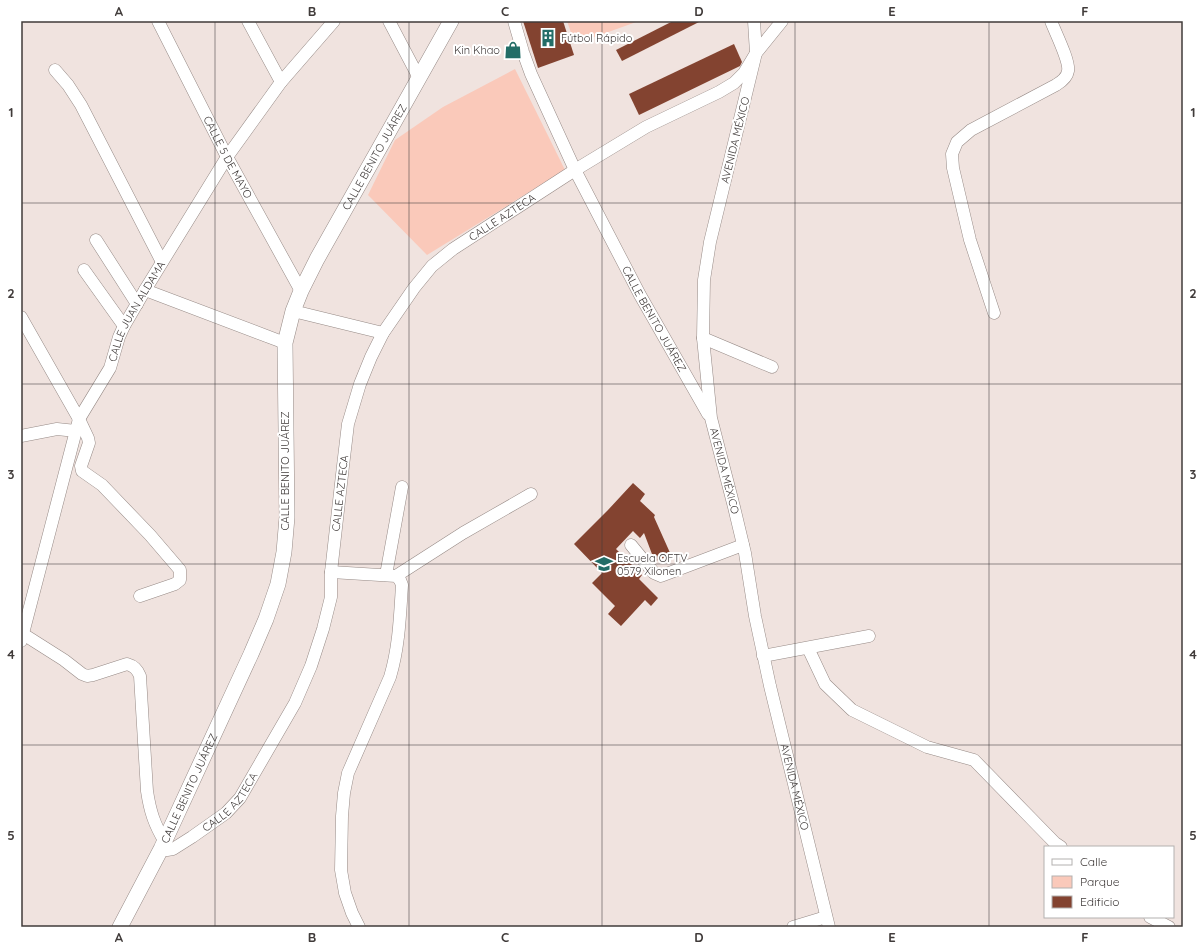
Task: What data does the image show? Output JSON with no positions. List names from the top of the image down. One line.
{"streets":{"main road":["CALLE BENITO JUÁREZ"],"street":["AVENIDA MÉXICO","CALLE 5 DE MAYO","CALLE AZTECA","CALLE JUAN ALDAMA"]},"crossings":[["AVENIDA MÉXICO","CALLE BENITO JUÁREZ"],["AVENIDA MÉXICO","CALLE AZTECA"],["CALLE 5 DE MAYO","CALLE BENITO JUÁREZ"],["CALLE 5 DE MAYO","CALLE JUAN ALDAMA"],["CALLE BENITO JUÁREZ","CALLE AZTECA"]],"places":{"building":["Fútbol Rápido"],"shop":["Kin Khao"],"school or university":["Escuela OFTV 0579 Xilonen"]},"legend":["Calle","Parque","Edificio"],"grid":{"columns":["A","B","C","D","E","F"],"rows":["1","2","3","4","5"]}}
